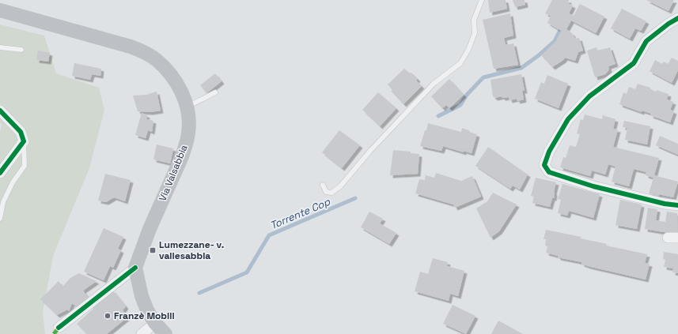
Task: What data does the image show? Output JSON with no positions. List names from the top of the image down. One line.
{"streets":{"main road":["Via Valsabbia"]},"water":["Torrente Cop"],"places":{"transit":["Lumezzane- v. vallesabbia"],"other":["Franzè Mobili"]}}
